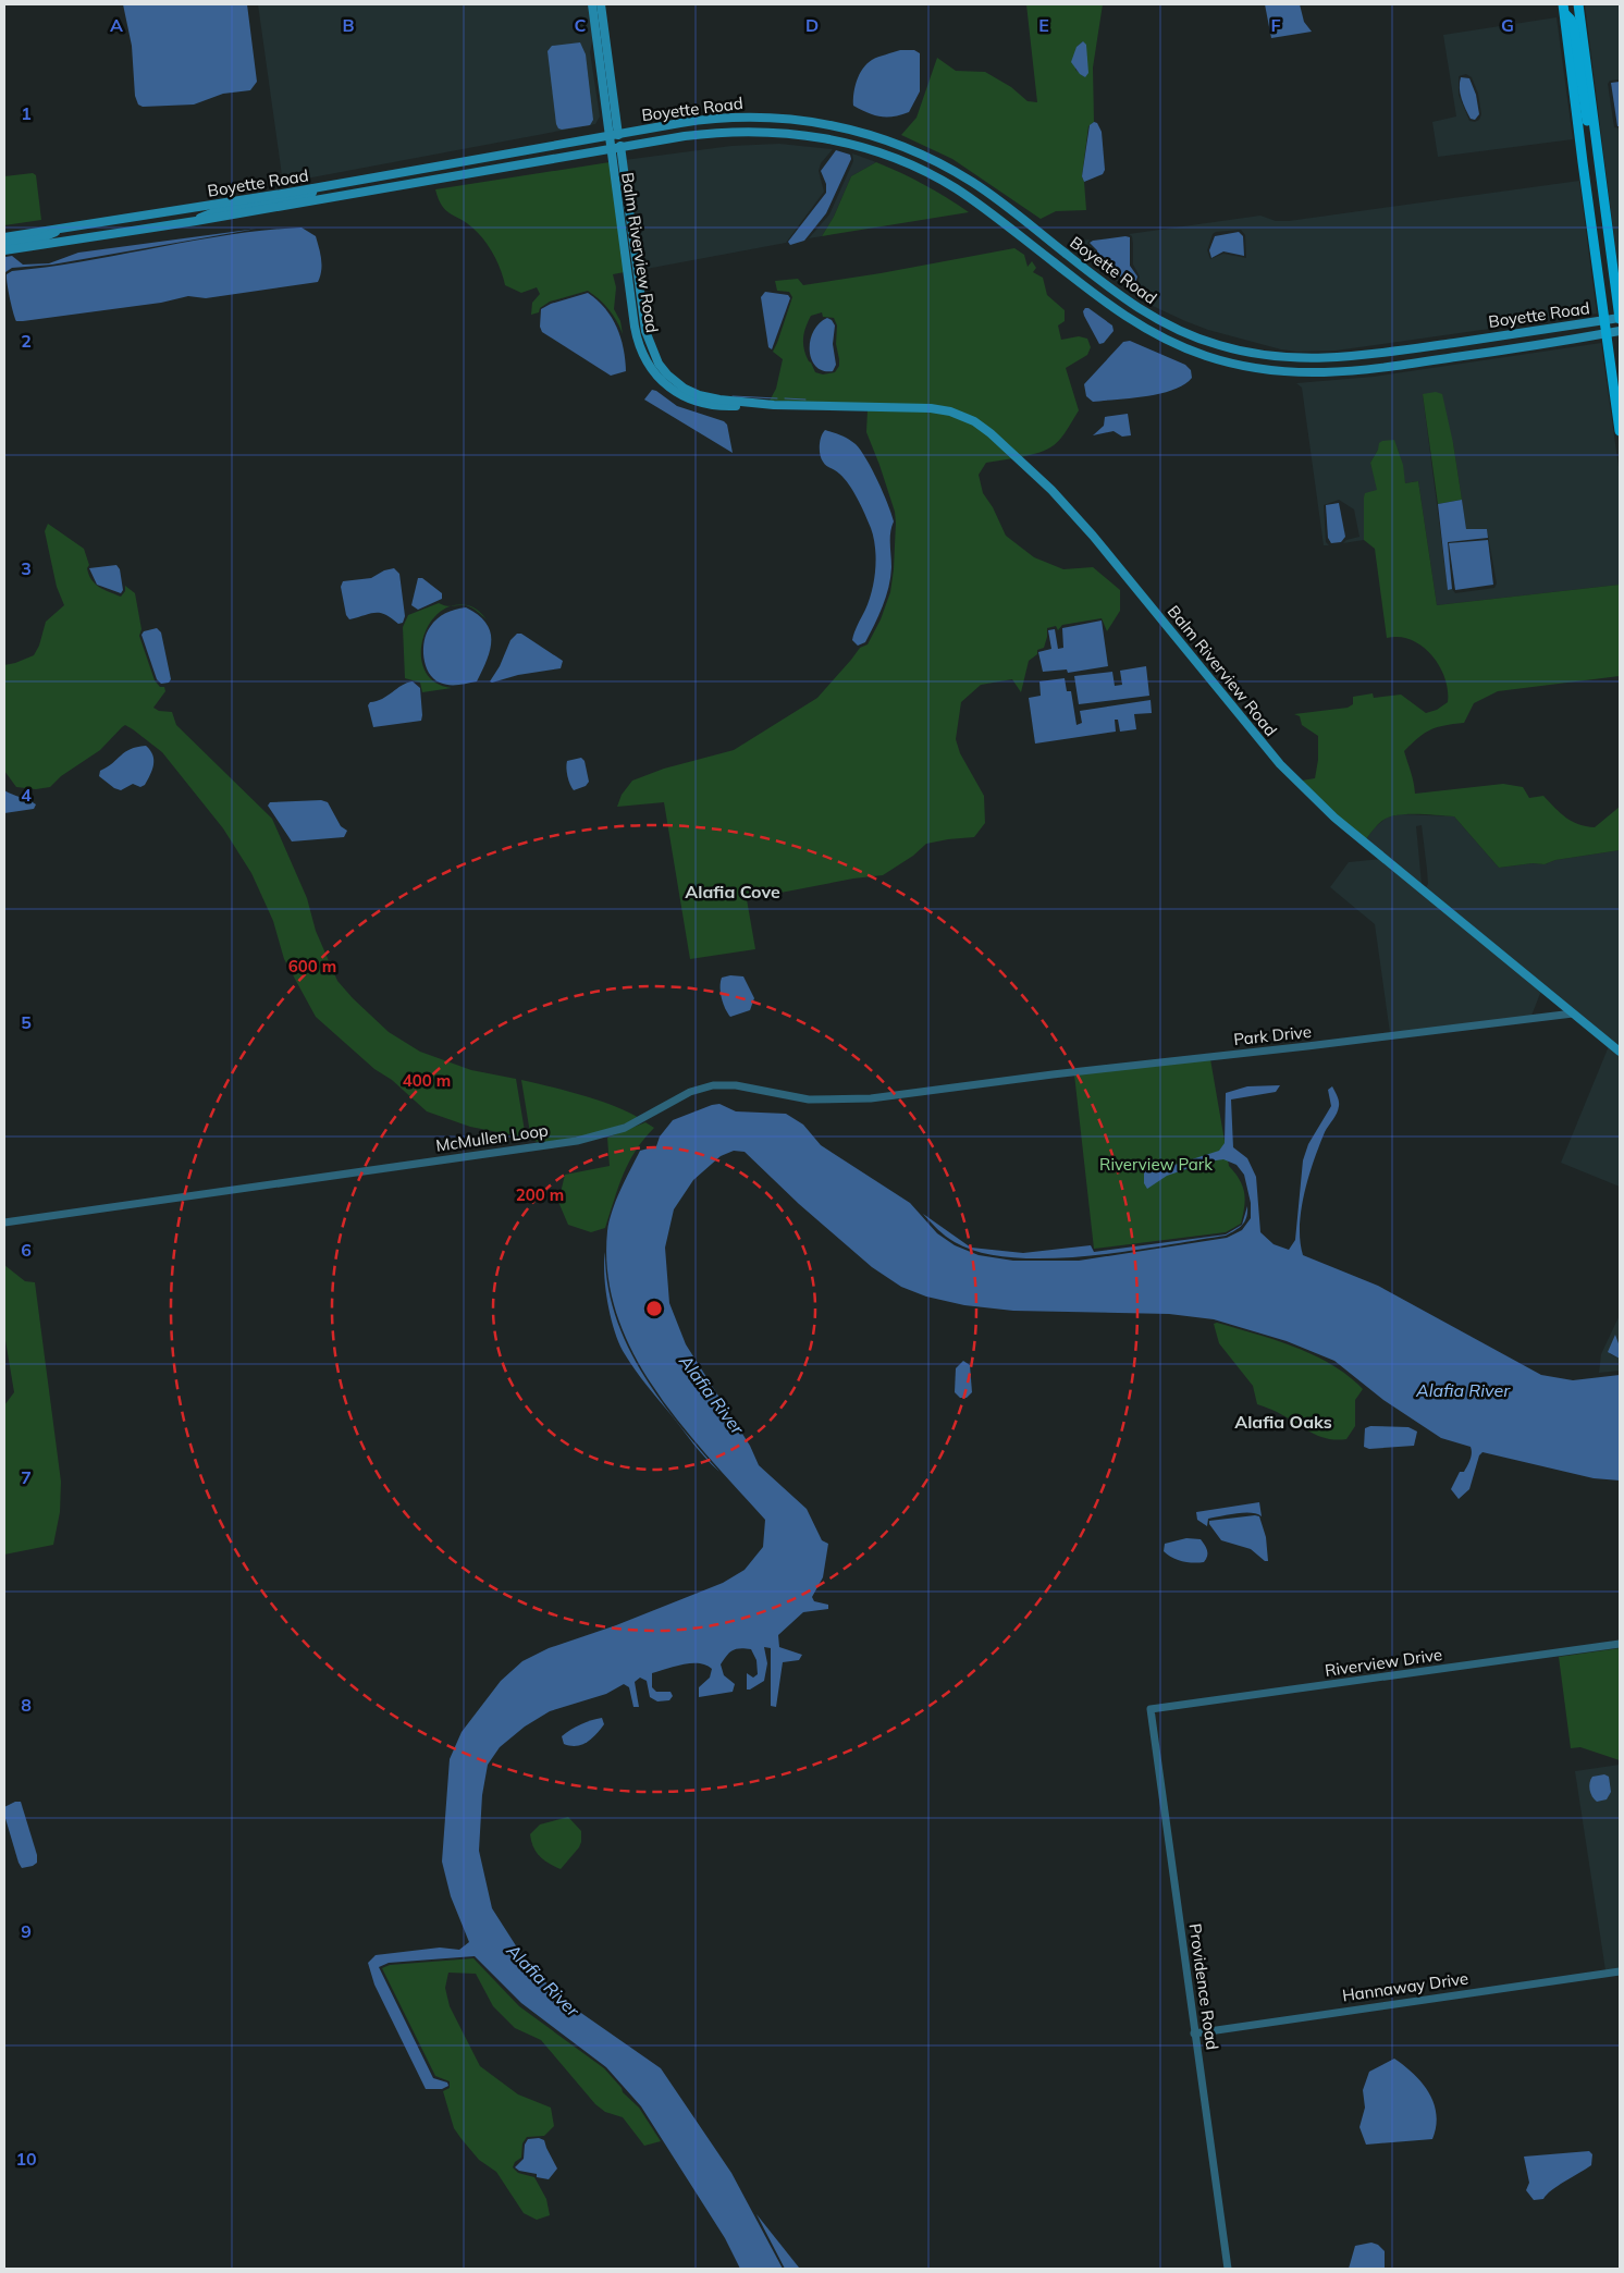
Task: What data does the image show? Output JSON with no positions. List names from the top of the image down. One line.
{"streets":{"main road":["Boyette Road","Balm Riverview Road"],"street":["Park Drive","McMullen Loop","Riverview Drive","Providence Road","Hannaway Drive"]},"crossings":[["Boyette Road","Balm Riverview Road"],["Balm Riverview Road","Park Drive"],["Park Drive","McMullen Loop"],["Riverview Drive","Providence Road"],["Providence Road","Hannaway Drive"]],"districts":["Alafia Cove","Alafia Oaks"],"water":["Alafia River"],"parks":["Riverview Park"],"grid":{"columns":["A","B","C","D","E","F","G"],"rows":["1","2","3","4","5","6","7","8","9","10"]},"rings":["600 m","400 m","200 m"]}
